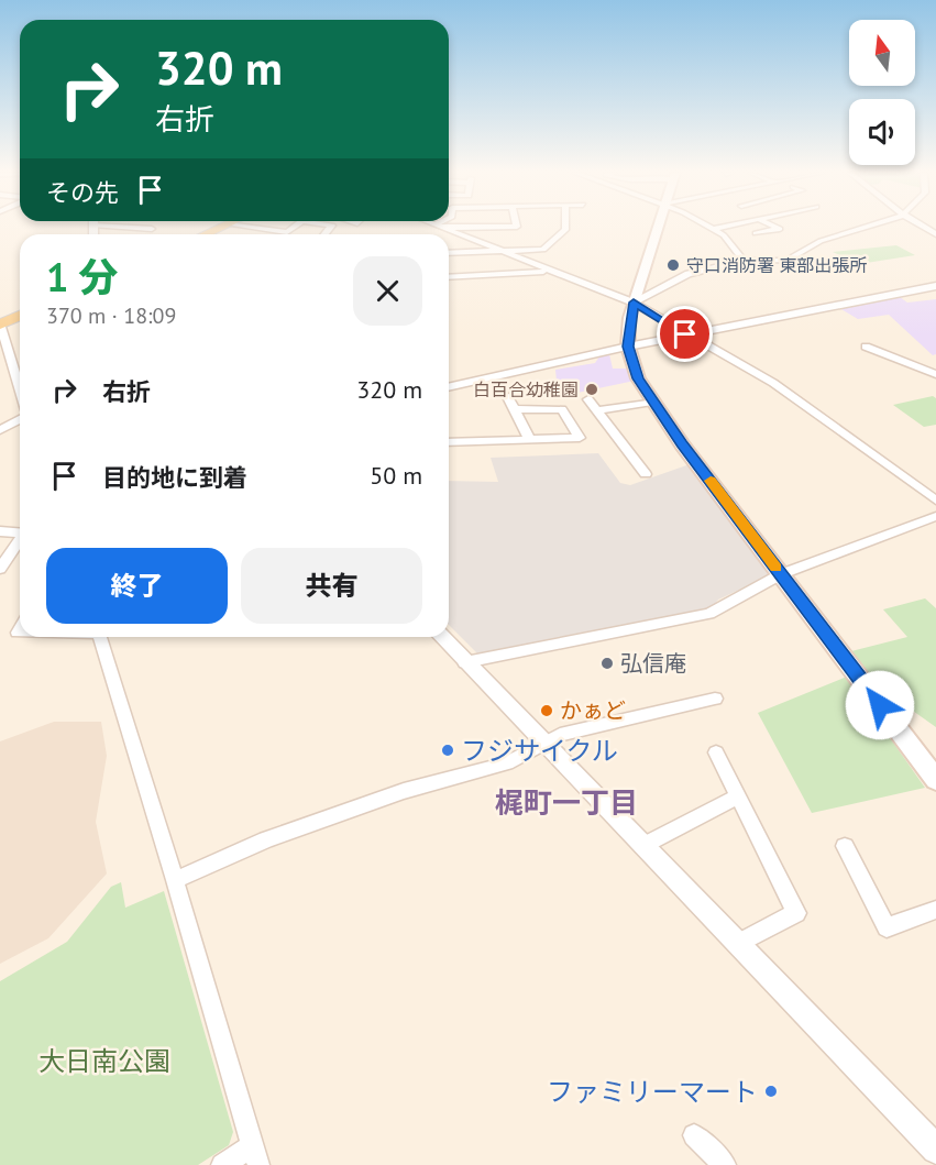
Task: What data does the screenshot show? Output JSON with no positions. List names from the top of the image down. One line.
{"districts":["梶町一丁目"],"parks":["大日南公園"],"places":["守口消防署 東部出張所","白百合幼稚園","弘信庵","かぁど","フジサイクル","ファミリーマート"],"north":"top","page":{"turn":["320 m","右折"],"then":"その先","heading":["1 分","370 m · 18:09"],"list":[{"name":"右折","value":"320 m"},{"name":"目的地に到着","value":"50 m"}],"buttons":["終了","共有"]}}
